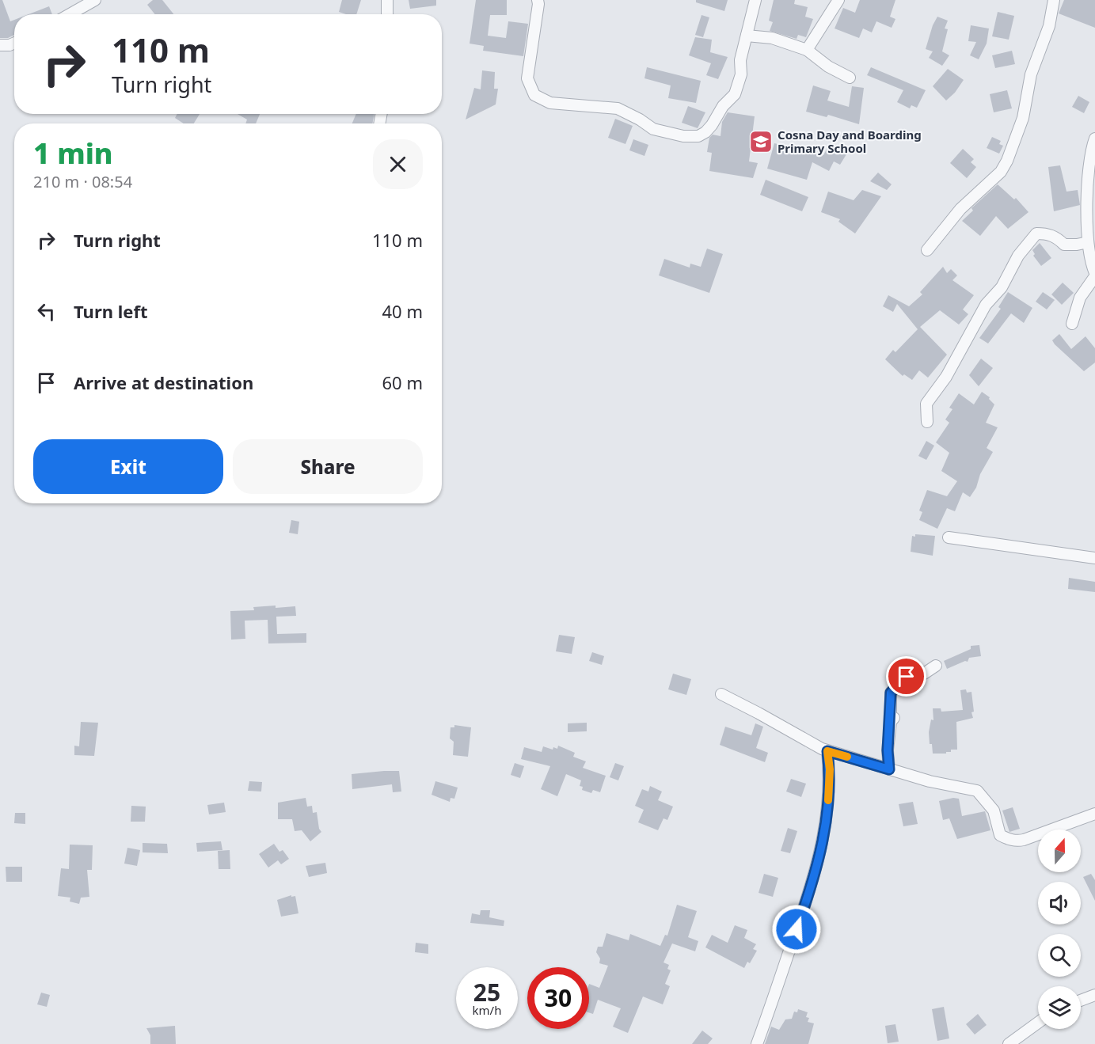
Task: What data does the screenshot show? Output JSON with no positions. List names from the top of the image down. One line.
{"places":{"school or university":["Cosna Day and Boarding Primary School"]},"north":"top","page":{"turn":["110 m","Turn right"],"heading":["1 min","210 m · 08:54"],"list":[{"name":"Turn right","value":"110 m"},{"name":"Turn left","value":"40 m"},{"name":"Arrive at destination","value":"60 m"}],"buttons":["Exit","Share"],"speed":"25 km/h","limit":"30"}}
